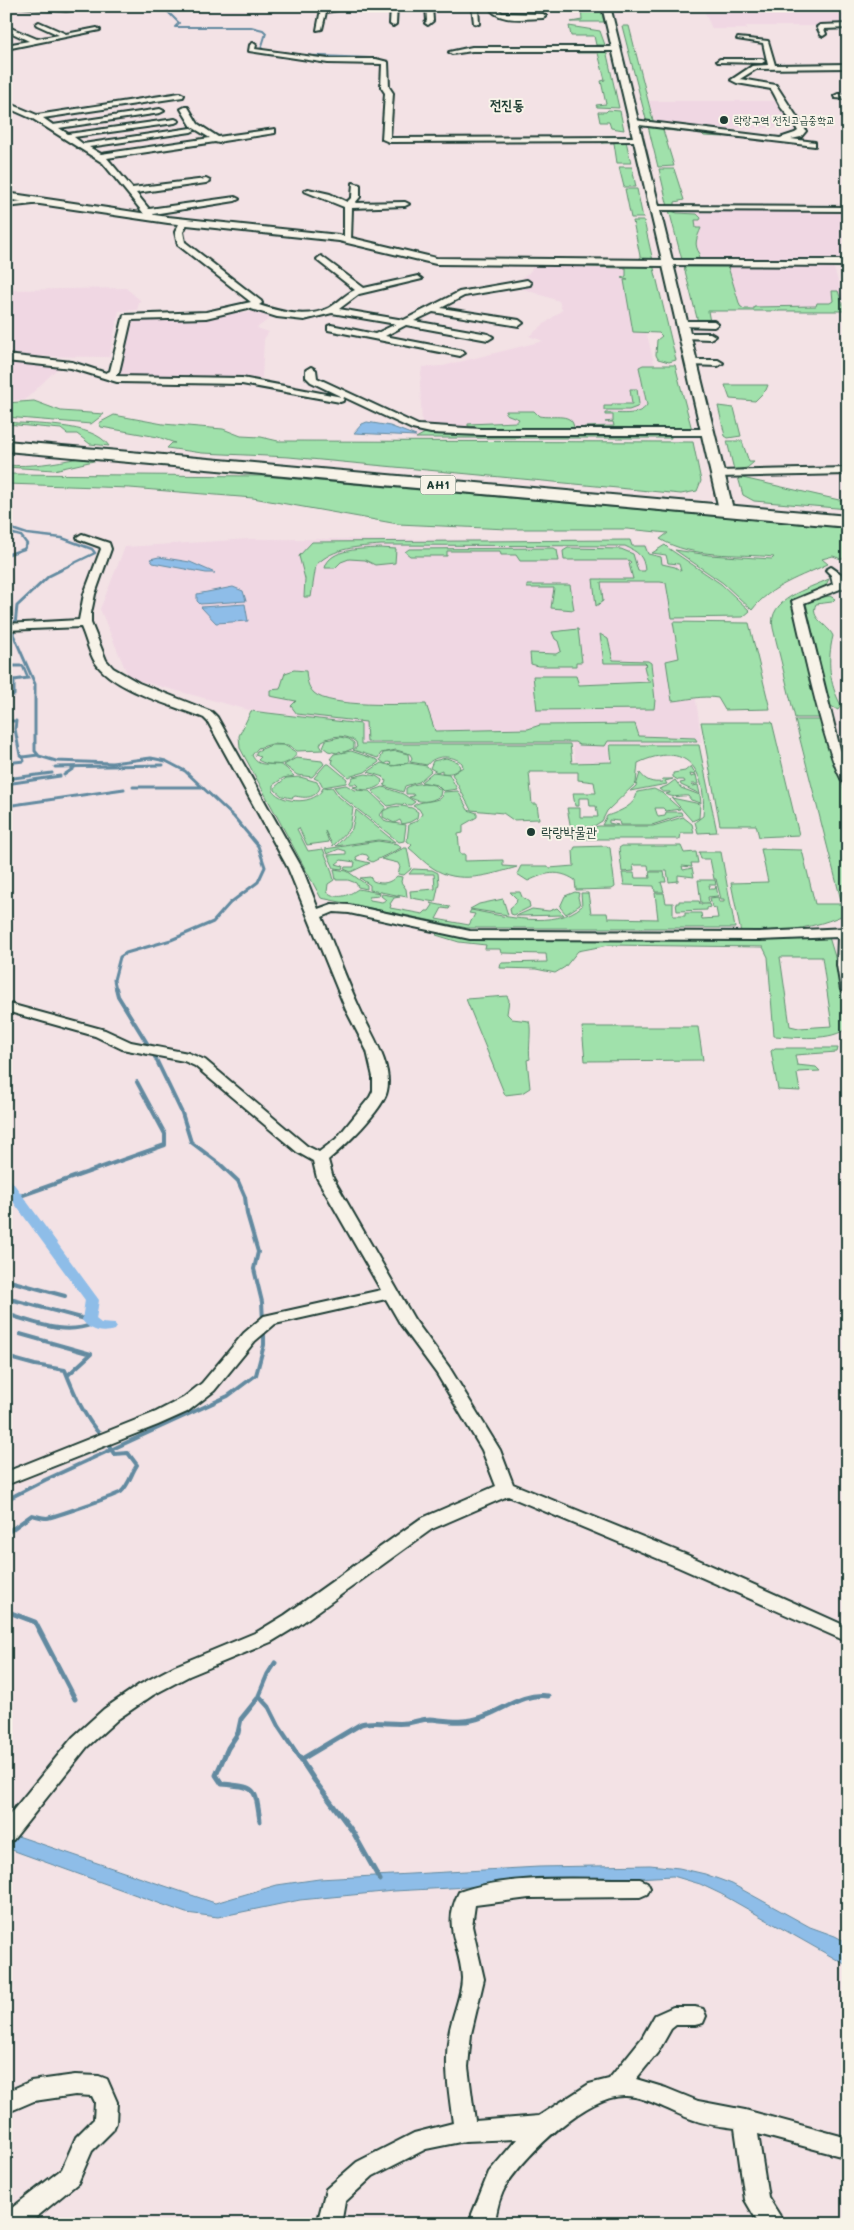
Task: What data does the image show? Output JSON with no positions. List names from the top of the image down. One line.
{"streets":{"highway":["AH1"]},"districts":["전진동"],"places":["락랑구역 전진고급중학교","락랑박물관"]}
